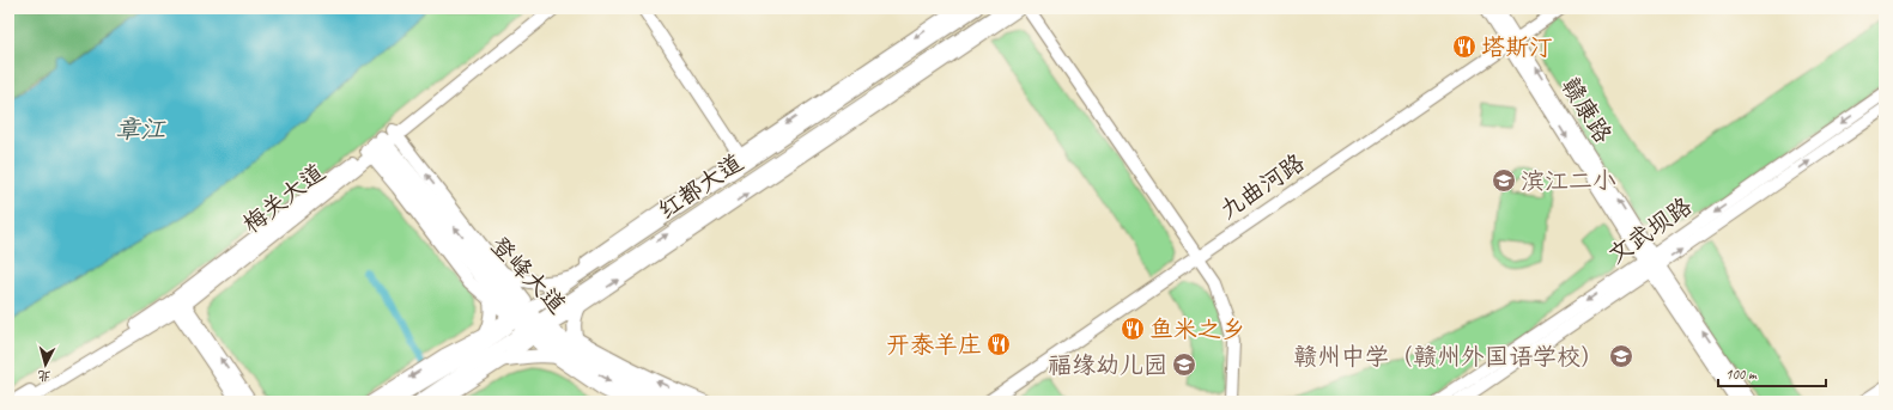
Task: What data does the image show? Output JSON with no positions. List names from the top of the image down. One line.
{"streets":{"main road":["红都大道","登峰大道"],"street":["赣康路","九曲河路","梅关大道","文武坝路"]},"crossings":[["赣康路","九曲河路"],["赣康路","文武坝路"],["红都大道","登峰大道"],["梅关大道","登峰大道"]],"water":["章江"],"places":{"restaurant":["塔斯汀","鱼米之乡","开泰羊庄"],"school or university":["滨江二小","赣州中学（赣州外国语学校）","福缘幼儿园"]},"scale_bar":"100 m","north":"bottom"}
